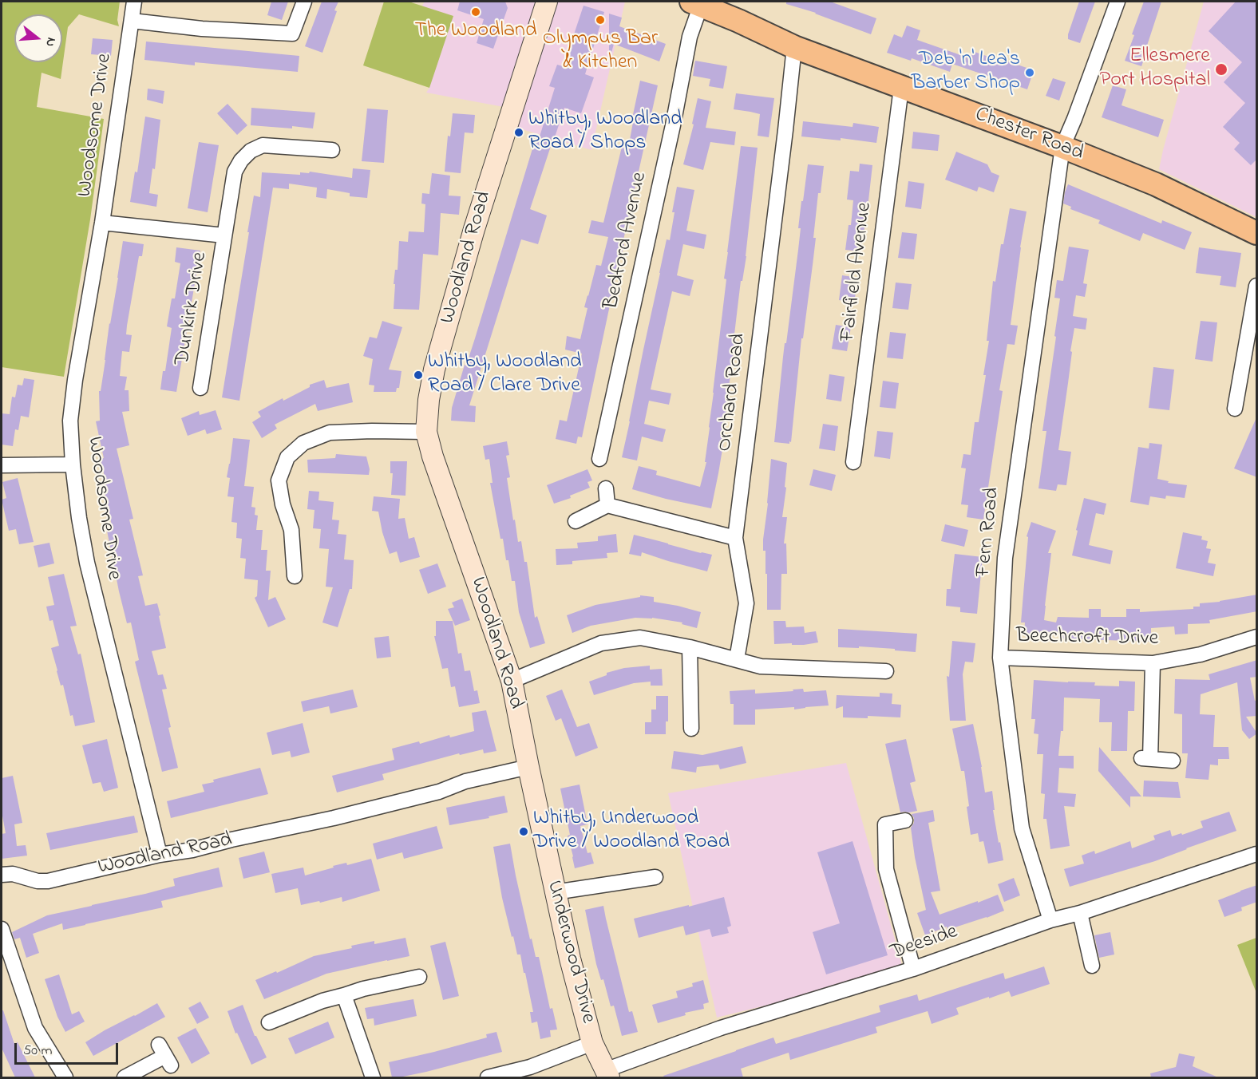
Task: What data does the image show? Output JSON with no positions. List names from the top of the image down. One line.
{"streets":{"main road":["Chester Road"],"street":["Woodsome Drive","Bedford Avenue","Woodland Road","Fairfield Avenue","Dunkirk Drive","Orchard Road","Fern Road","Beechcroft Drive","Deeside","Underwood Drive"]},"crossings":[["Woodsome Drive","Woodland Road"],["Woodsome Drive","Dunkirk Drive"],["Chester Road","Bedford Avenue"],["Chester Road","Fairfield Avenue"],["Chester Road","Orchard Road"],["Chester Road","Fern Road"],["Woodland Road","Underwood Drive"],["Fern Road","Beechcroft Drive"],["Fern Road","Deeside"],["Deeside","Underwood Drive"]],"places":["The Woodland","Olympus Bar & Kitchen","Ellesmere Port Hospital","Deb 'n' Lea's Barber Shop","Whitby, Woodland Road / Shops","Whitby, Woodland Road / Clare Drive","Whitby, Underwood Drive / Woodland Road"],"scale_bar":"50 m","north":"right"}
